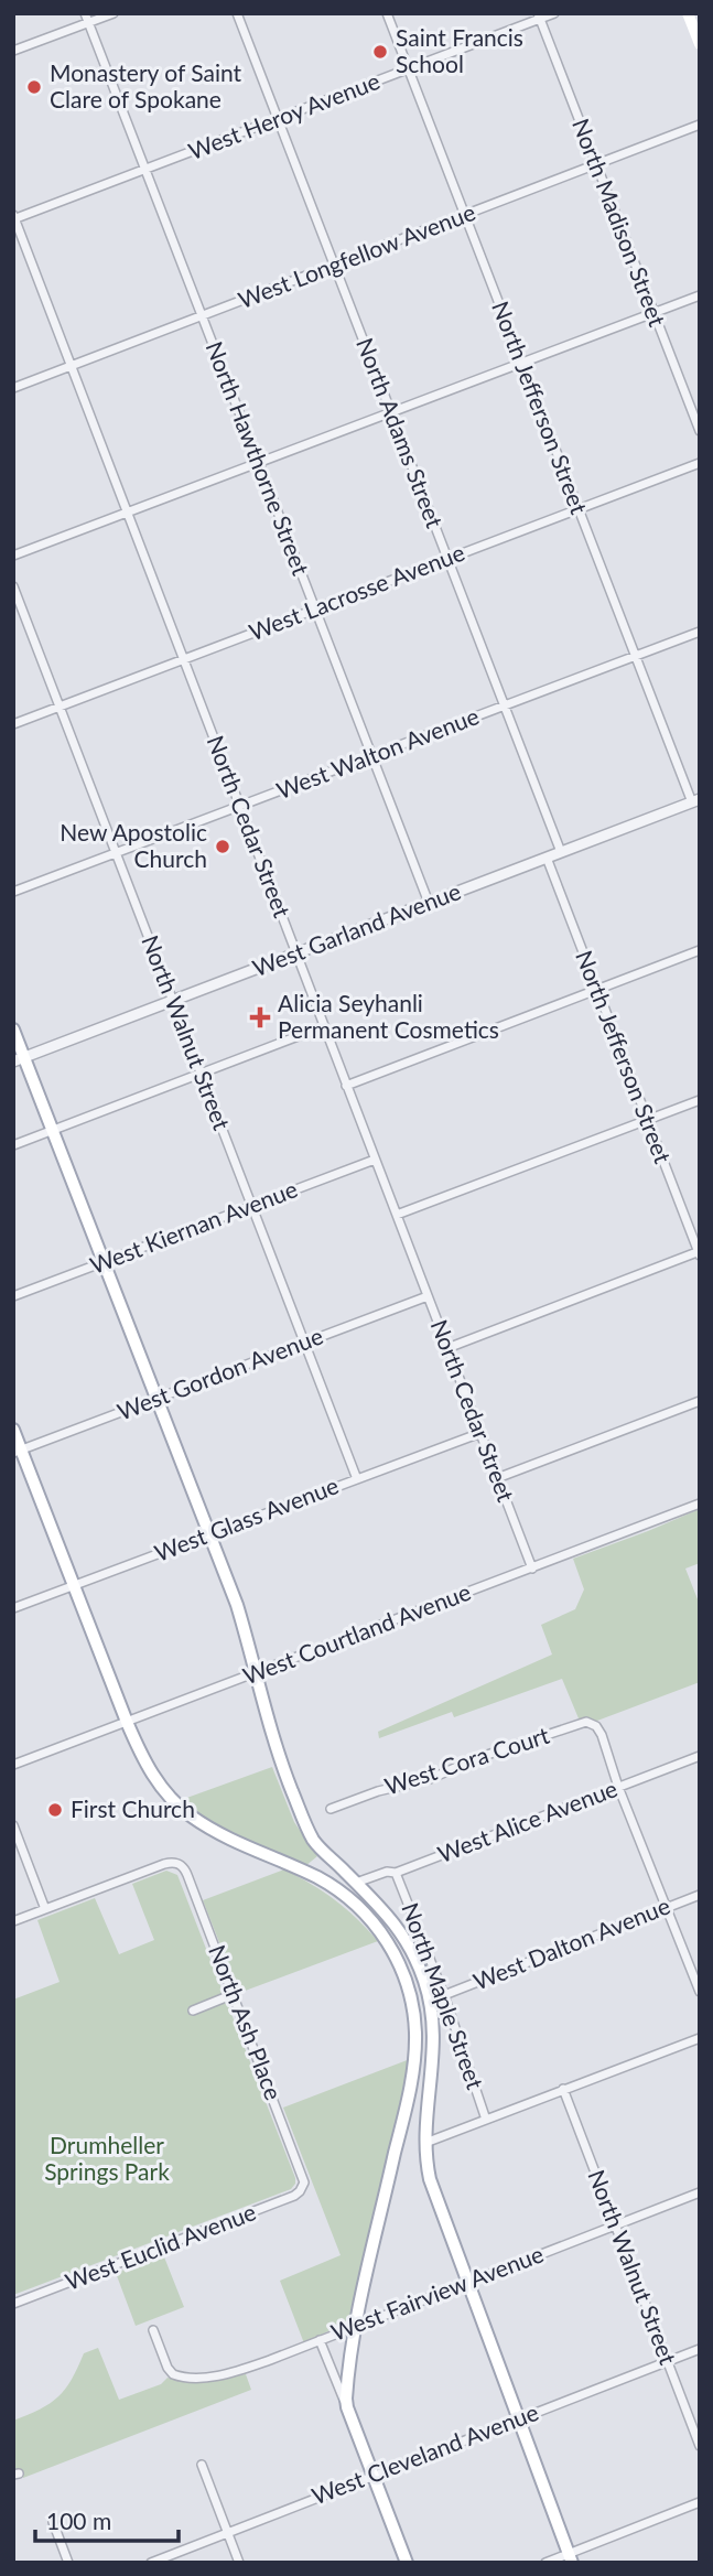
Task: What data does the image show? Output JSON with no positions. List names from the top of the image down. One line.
{"streets":{"street":["West Heroy Avenue","North Madison Street","West Longfellow Avenue","North Jefferson Street","North Adams Street","North Hawthorne Street","West Lacrosse Avenue","West Walton Avenue","North Cedar Street","West Garland Avenue","North Walnut Street","West Kiernan Avenue","West Gordon Avenue","West Glass Avenue","West Courtland Avenue","West Cora Court","West Alice Avenue","West Dalton Avenue","North Maple Street","North Ash Place","West Euclid Avenue","West Fairview Avenue","West Cleveland Avenue"]},"crossings":[["West Heroy Avenue","North Madison Street"],["West Heroy Avenue","North Jefferson Street"],["West Heroy Avenue","North Adams Street"],["West Heroy Avenue","North Hawthorne Street"],["West Heroy Avenue","North Cedar Street"],["North Madison Street","West Longfellow Avenue"],["West Longfellow Avenue","North Jefferson Street"],["West Longfellow Avenue","North Adams Street"],["West Longfellow Avenue","North Hawthorne Street"],["West Longfellow Avenue","North Cedar Street"],["North Jefferson Street","West Lacrosse Avenue"],["North Jefferson Street","West Walton Avenue"],["North Jefferson Street","West Garland Avenue"],["North Adams Street","West Lacrosse Avenue"],["North Adams Street","West Walton Avenue"],["North Adams Street","West Garland Avenue"],["North Hawthorne Street","West Lacrosse Avenue"],["North Hawthorne Street","West Walton Avenue"],["North Hawthorne Street","West Garland Avenue"],["West Lacrosse Avenue","North Cedar Street"],["West Lacrosse Avenue","North Walnut Street"],["West Walton Avenue","North Cedar Street"],["West Walton Avenue","North Walnut Street"],["North Cedar Street","West Garland Avenue"],["North Cedar Street","West Kiernan Avenue"],["North Cedar Street","West Gordon Avenue"],["North Cedar Street","West Glass Avenue"],["North Cedar Street","West Courtland Avenue"],["West Garland Avenue","North Walnut Street"],["North Walnut Street","West Kiernan Avenue"],["North Walnut Street","West Gordon Avenue"],["North Walnut Street","West Glass Avenue"],["North Walnut Street","West Fairview Avenue"],["North Walnut Street","West Cleveland Avenue"],["West Cora Court","West Alice Avenue"],["West Alice Avenue","North Maple Street"],["West Dalton Avenue","North Maple Street"],["North Ash Place","West Euclid Avenue"]],"parks":["Drumheller Springs Park"],"places":{"other":["Saint Francis School","Monastery of Saint Clare of Spokane","New Apostolic Church","First Church"],"health":["Alicia Seyhanli Permanent Cosmetics"]},"scale_bar":"100 m"}
